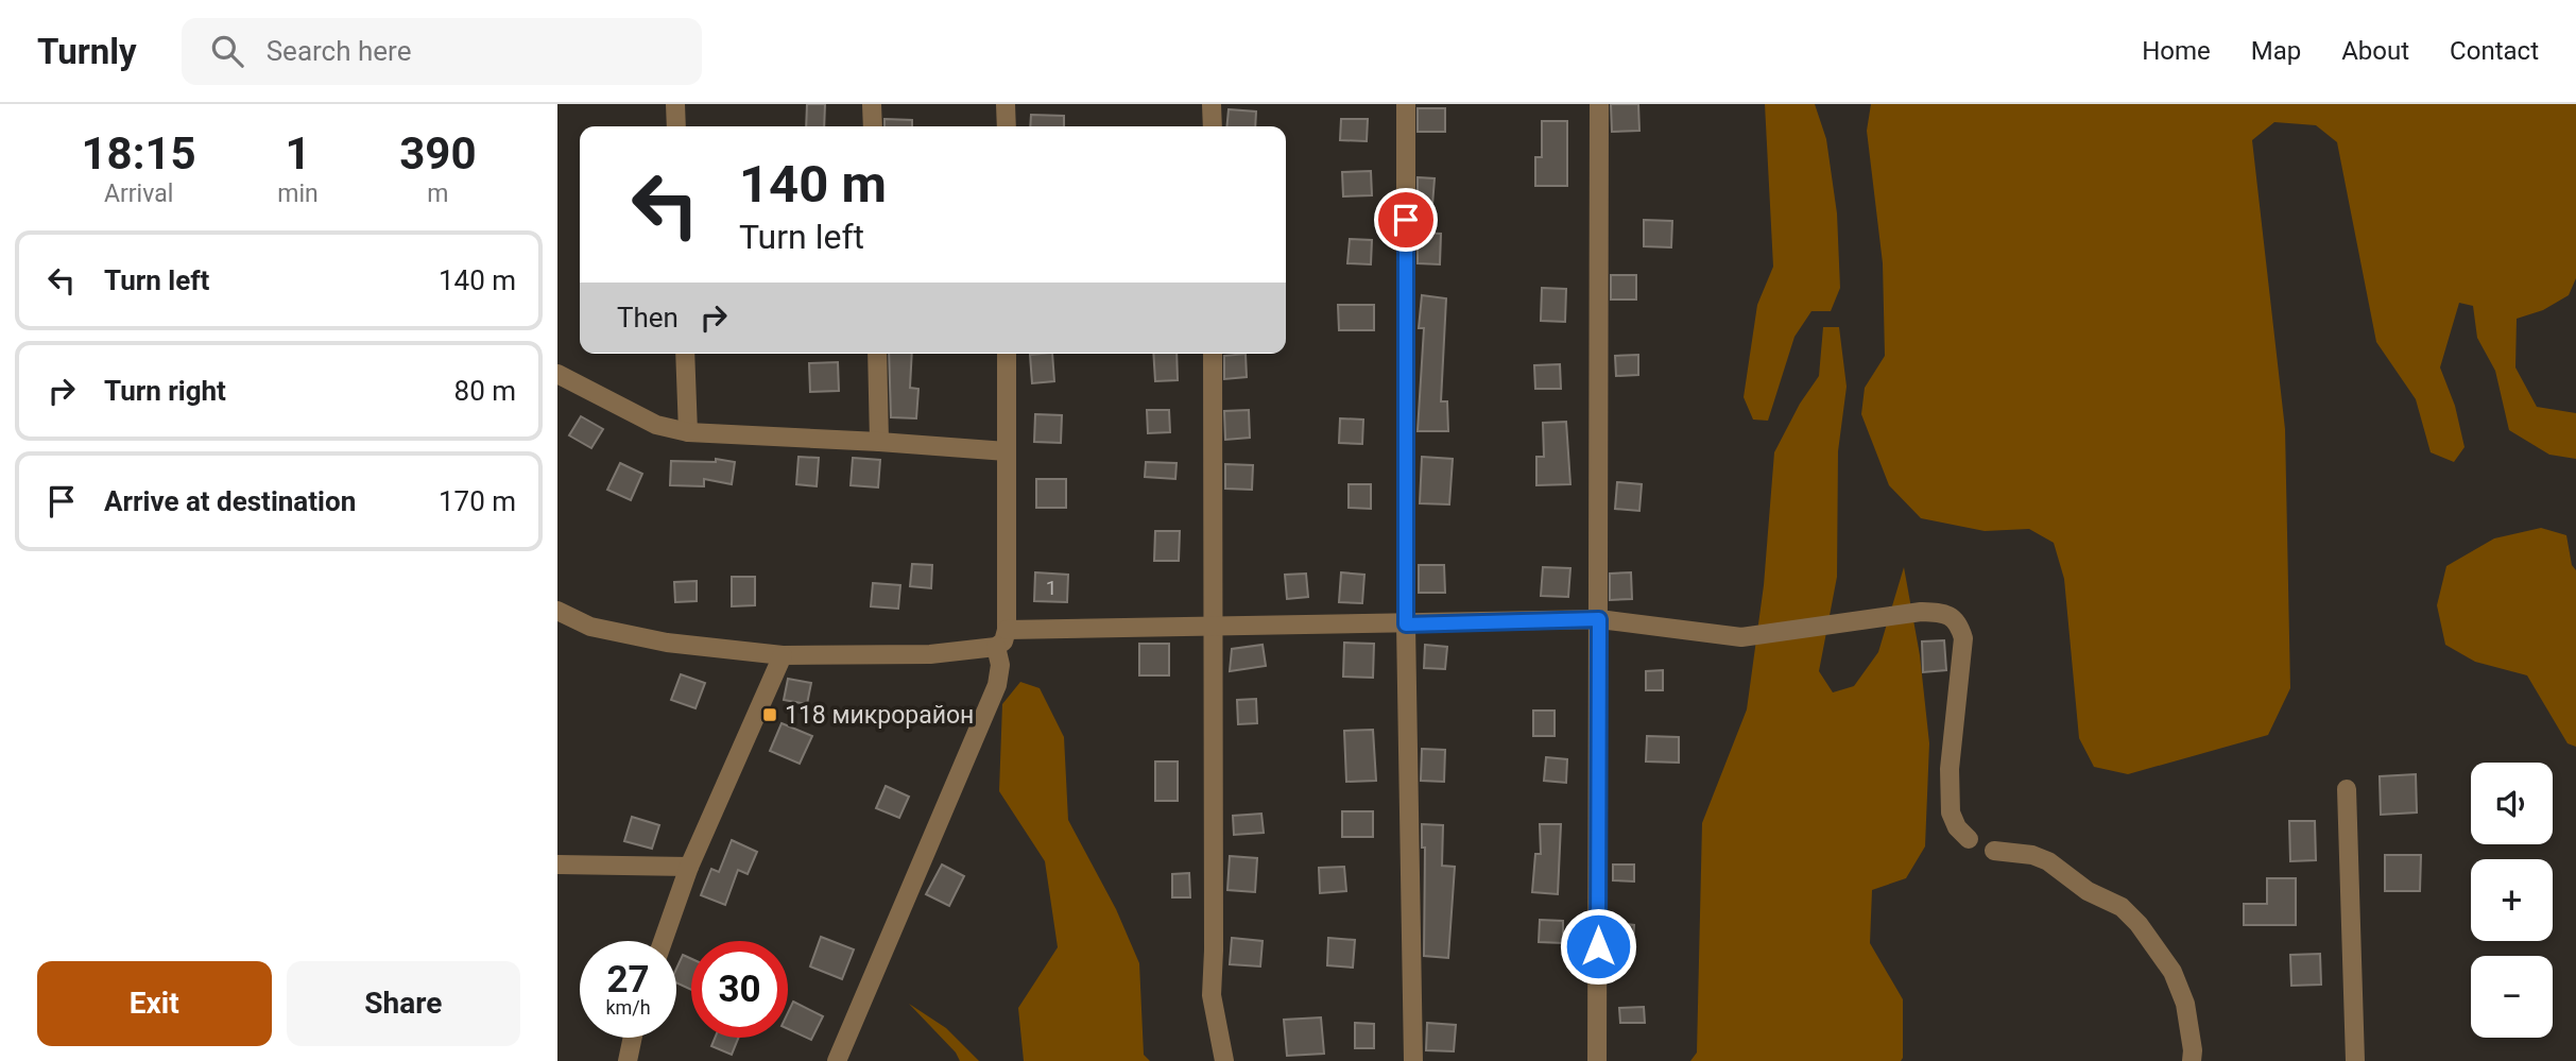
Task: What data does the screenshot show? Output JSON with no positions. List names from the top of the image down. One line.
{"places":{"transit":["118 микрорайон"]},"house_numbers":["1"],"page":{"header":"Turnly","search":"Search here","nav":["Home","Map","About","Contact"],"eta":["18:15","Arrival","1","min","390","m"],"turn":["140 m","Turn left"],"list":[{"name":"Turn left","value":"140 m"},{"name":"Turn right","value":"80 m"},{"name":"Arrive at destination","value":"170 m"}],"then":"Then","map_buttons":["+","−"],"speed":"27 km/h","limit":"30","buttons":["Exit","Share"]}}
